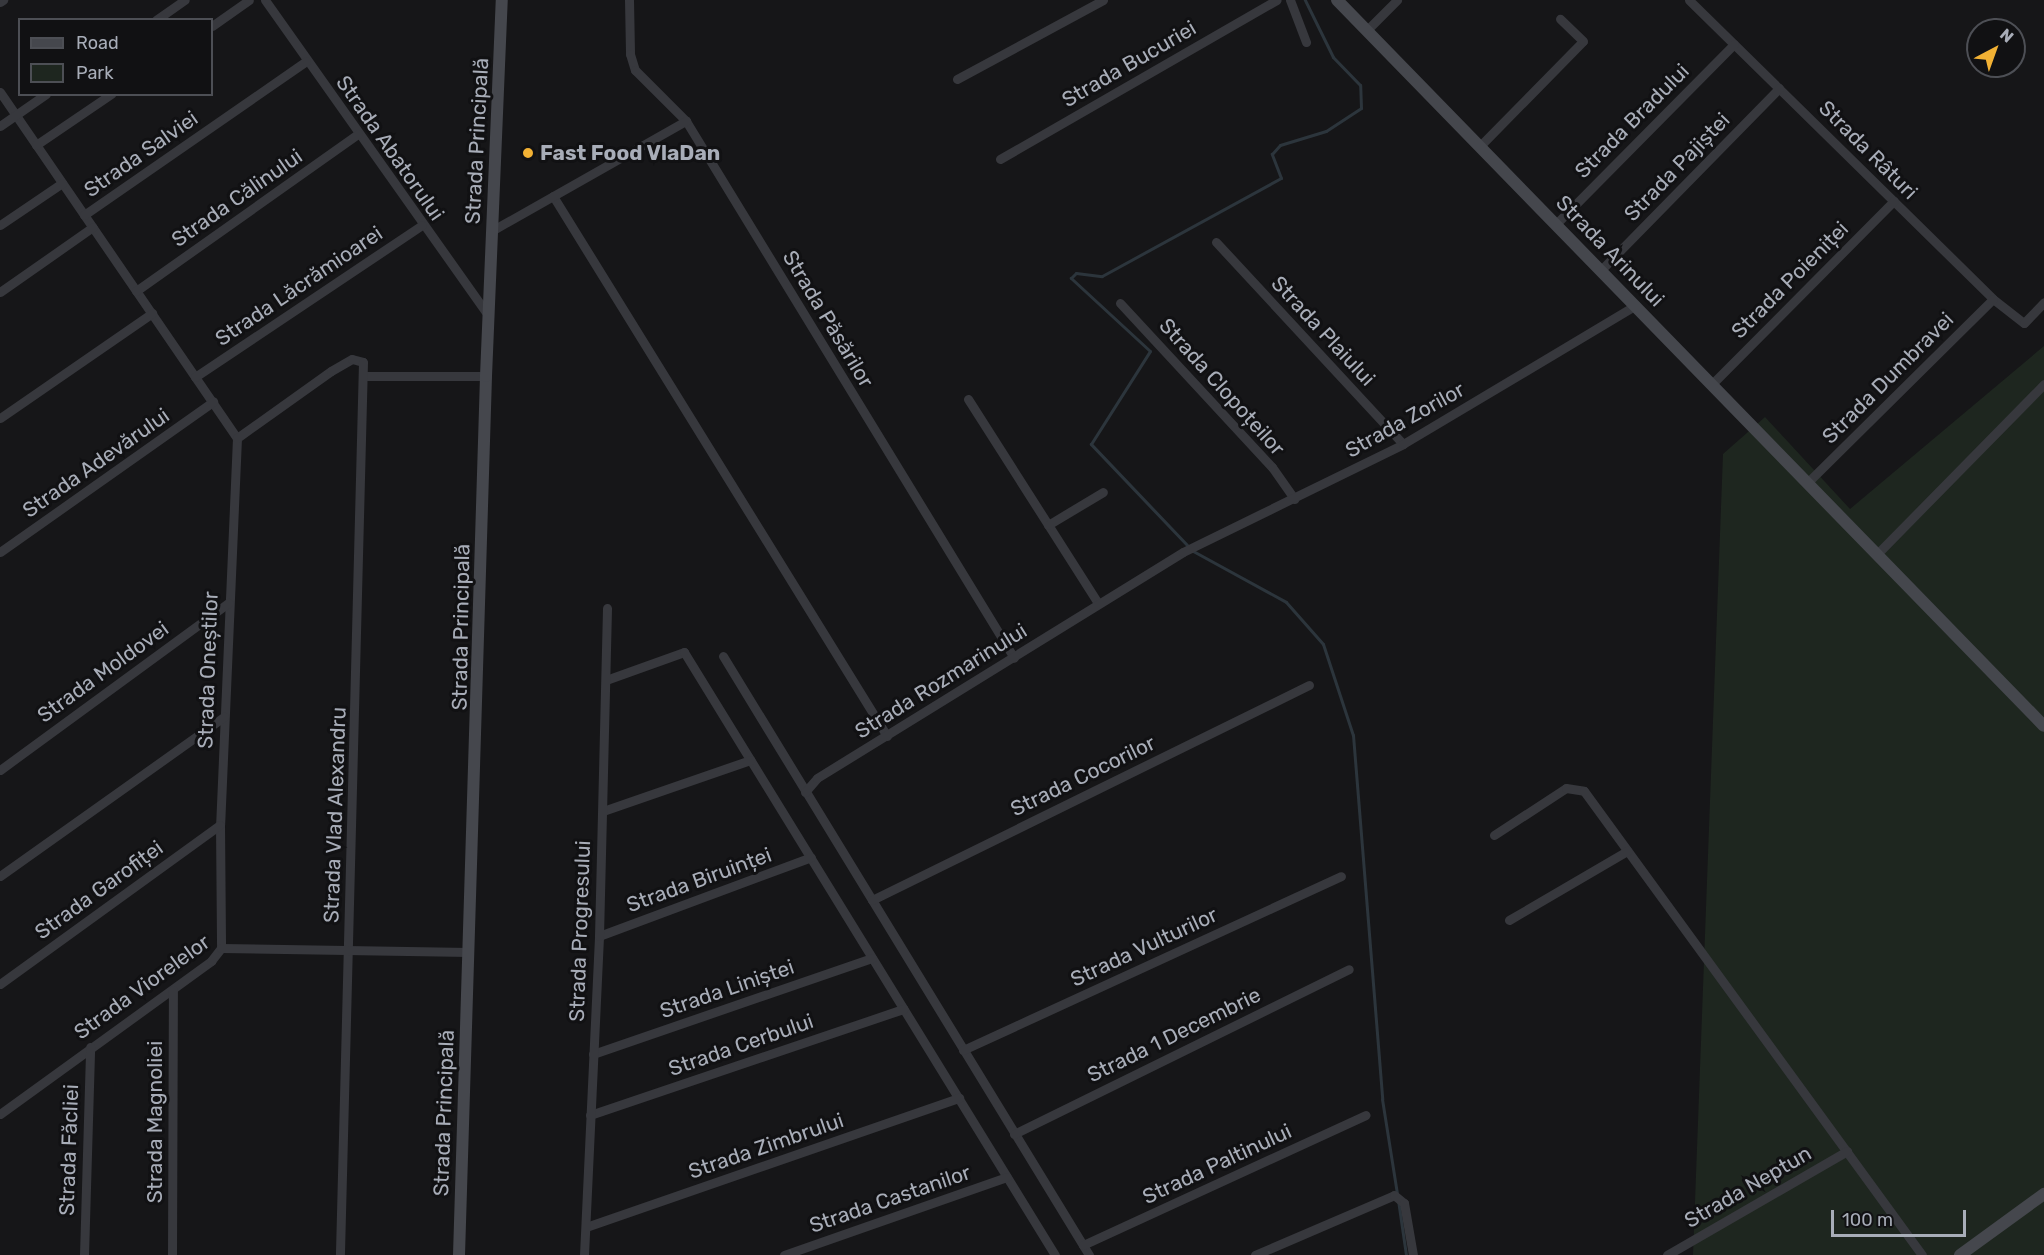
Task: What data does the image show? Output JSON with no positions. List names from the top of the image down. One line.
{"streets":{"main road":["Strada Principală","Strada Arinului"],"street":["Strada Bucuriei","Strada Bradului","Strada Abatorului","Strada Râturi","Strada Salviei","Strada Pajiștei","Strada Călinului","Strada Poieniței","Strada Lăcrămioarei","Strada Păsărilor","Strada Plaiului","Strada Dumbravei","Strada Clopoțeilor","Strada Zorilor","Strada Adevărului","Strada Oneștilor","Strada Moldovei","Strada Rozmarinului","Strada Cocorilor","Strada Vlad Alexandru","Strada Biruinței","Strada Garofiței","Strada Progresului","Strada Vulturilor","Strada Viorelelor","Strada Liniștei","Strada 1 Decembrie","Strada Cerbului","Strada Magnoliei","Strada Zimbrului","Strada Făcliei","Strada Paltinului","Strada Neptun","Strada Castanilor"]},"crossings":[["Strada Bradului","Strada Râturi"],["Strada Bradului","Strada Arinului"],["Strada Principală","Strada Abatorului"],["Strada Principală","Strada Viorelelor"],["Strada Abatorului","Strada Salviei"],["Strada Abatorului","Strada Călinului"],["Strada Abatorului","Strada Lăcrămioarei"],["Strada Râturi","Strada Pajiștei"],["Strada Râturi","Strada Poieniței"],["Strada Râturi","Strada Dumbravei"],["Strada Pajiștei","Strada Arinului"],["Strada Arinului","Strada Poieniței"],["Strada Arinului","Strada Dumbravei"],["Strada Arinului","Strada Zorilor"],["Strada Păsărilor","Strada Rozmarinului"],["Strada Plaiului","Strada Zorilor"],["Strada Clopoțeilor","Strada Zorilor"],["Strada Zorilor","Strada Rozmarinului"],["Strada Oneștilor","Strada Moldovei"],["Strada Oneștilor","Strada Garofiței"],["Strada Oneștilor","Strada Viorelelor"],["Strada Vlad Alexandru","Strada Viorelelor"],["Strada Biruinței","Strada Progresului"],["Strada Progresului","Strada Liniștei"],["Strada Progresului","Strada Cerbului"],["Strada Progresului","Strada Zimbrului"],["Strada Viorelelor","Strada Magnoliei"],["Strada Viorelelor","Strada Făcliei"]],"places":["Fast Food VlaDan"],"legend":["Road","Park"],"scale_bar":"100 m","north":"top right"}
